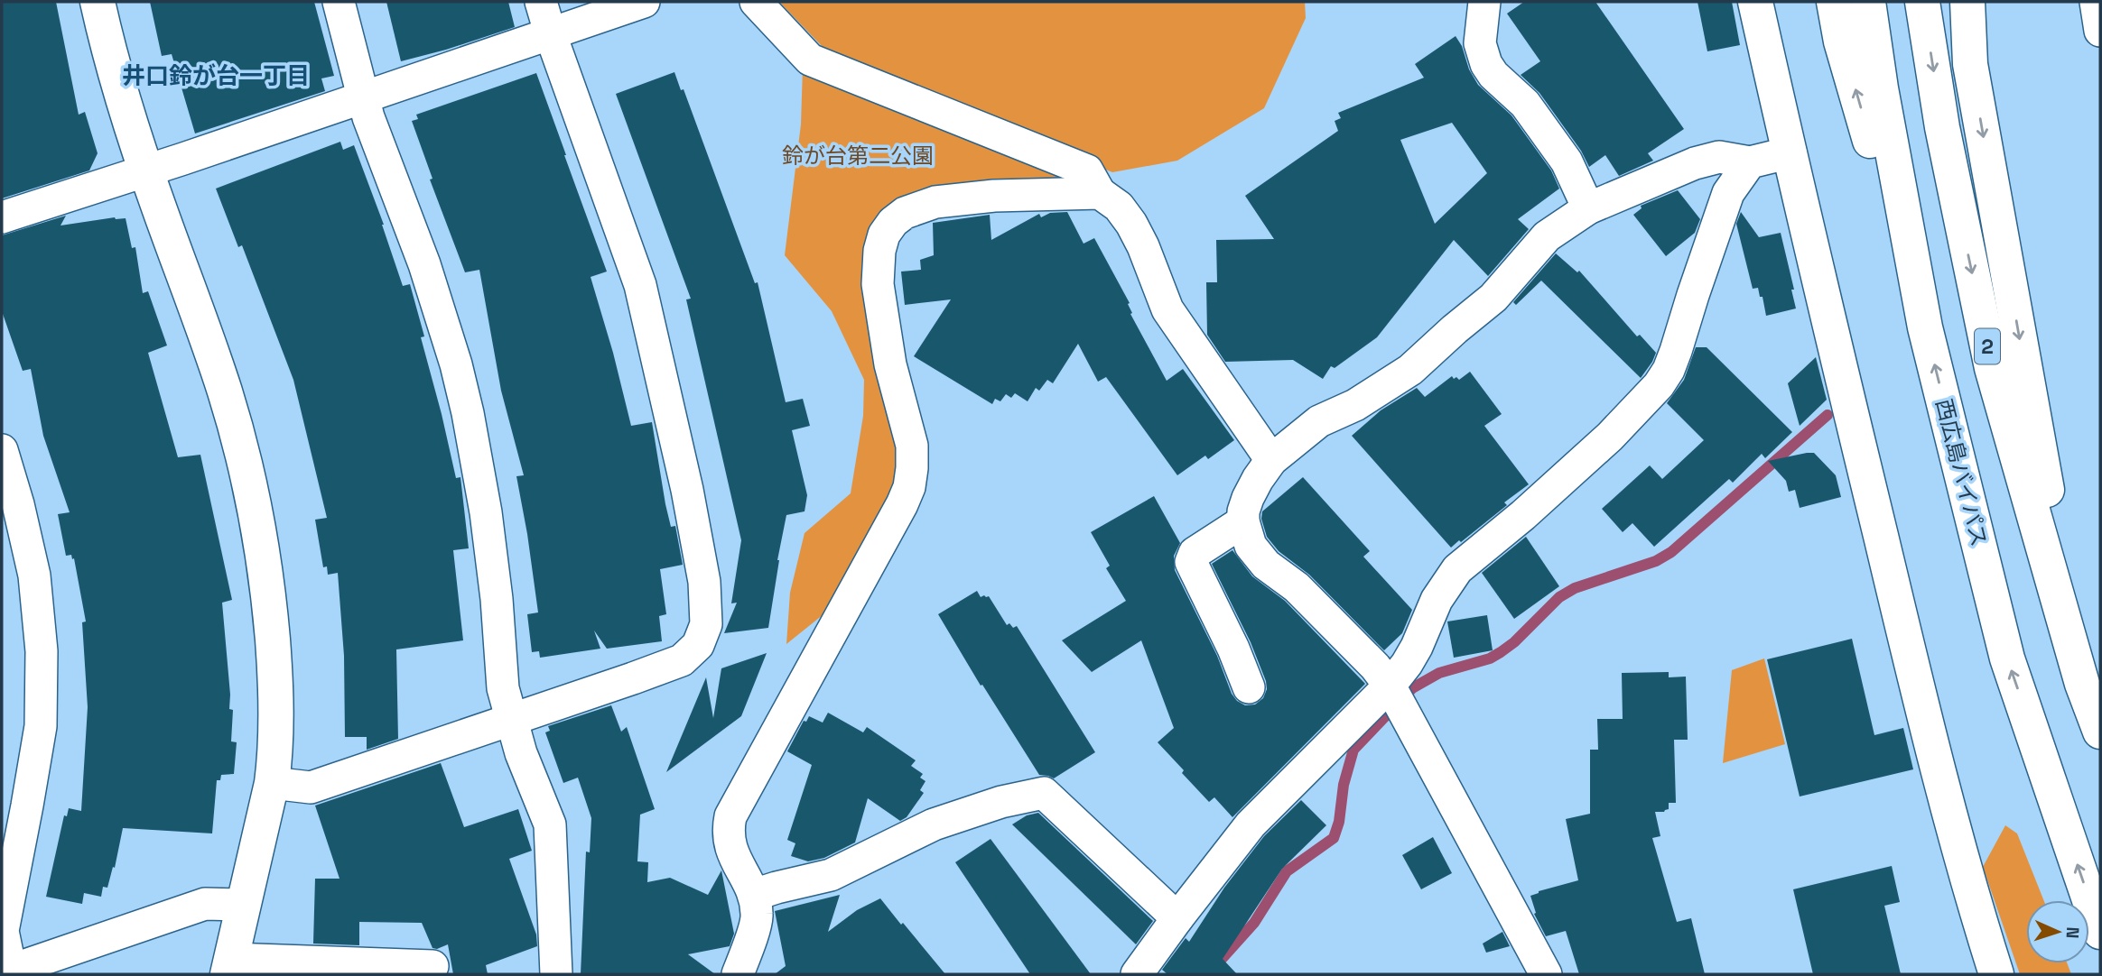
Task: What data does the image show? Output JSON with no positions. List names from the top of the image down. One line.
{"streets":{"main road":["2","西広島バイパス"]},"districts":["井口鈴が台一丁目"],"parks":["鈴が台第二公園"],"north":"right"}
